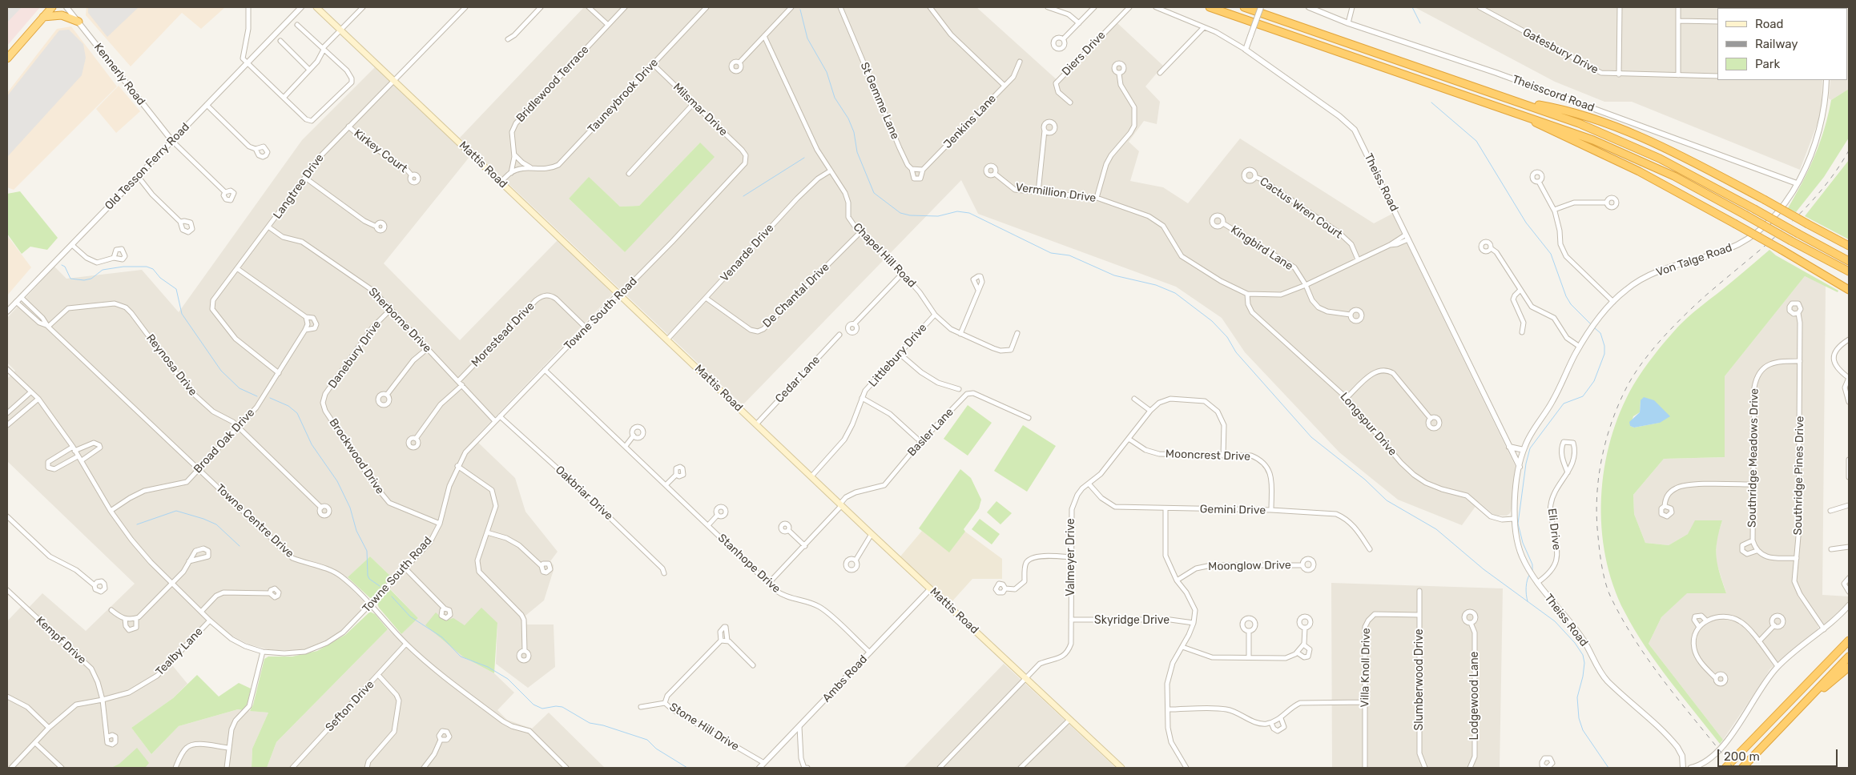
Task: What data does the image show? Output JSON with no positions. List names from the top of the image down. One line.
{"streets":{"main road":["Mattis Road"],"street":["Gatesbury Drive","Diers Drive","Kennerly Road","Bridlewood Terrace","Theisscord Road","Tauneybrook Drive","St Gemme Lane","Milsmar Drive","Jenkins Lane","Kirkey Court","Old Tesson Ferry Road","Theiss Road","Langtree Drive","Vermillion Drive","Cactus Wren Court","Kingbird Lane","Venarde Drive","Chapel Hill Road","Von Talge Road","De Chantal Drive","Towne South Road","Sherborne Drive","Morestead Drive","Danebury Drive","Littlebury Drive","Reynosa Drive","Cedar Lane","Longspur Drive","Basler Lane","Broad Oak Drive","Mooncrest Drive","Brockwood Drive","Southridge Meadows Drive","Southridge Pines Drive","Oakbriar Drive","Gemini Drive","Towne Centre Drive","Eli Drive","Valmeyer Drive","Stanhope Drive","Moonglow Drive","Skyridge Drive","Kempf Drive","Tealby Lane","Villa Knoll Drive","Ambs Road","Slumberwood Drive","Lodgewood Lane","Sefton Drive","Stone Hill Drive"]},"crossings":[["Kennerly Road","Old Tesson Ferry Road"],["Bridlewood Terrace","Tauneybrook Drive"],["Theisscord Road","Von Talge Road"],["Tauneybrook Drive","Milsmar Drive"],["Tauneybrook Drive","Mattis Road"],["St Gemme Lane","Jenkins Lane"],["Milsmar Drive","Towne South Road"],["Kirkey Court","Langtree Drive"],["Mattis Road","Langtree Drive"],["Mattis Road","Venarde Drive"],["Mattis Road","Towne South Road"],["Mattis Road","Littlebury Drive"],["Mattis Road","Cedar Lane"],["Mattis Road","Basler Lane"],["Mattis Road","Valmeyer Drive"],["Mattis Road","Ambs Road"],["Old Tesson Ferry Road","Towne Centre Drive"],["Theiss Road","Vermillion Drive"],["Theiss Road","Von Talge Road"],["Theiss Road","Longspur Drive"],["Theiss Road","Eli Drive"],["Langtree Drive","Sherborne Drive"],["Langtree Drive","Broad Oak Drive"],["Vermillion Drive","Cactus Wren Court"],["Vermillion Drive","Kingbird Lane"],["Vermillion Drive","Longspur Drive"],["Venarde Drive","Chapel Hill Road"],["Venarde Drive","De Chantal Drive"],["Chapel Hill Road","De Chantal Drive"],["Chapel Hill Road","Littlebury Drive"],["Towne South Road","Sherborne Drive"],["Towne South Road","Morestead Drive"],["Towne South Road","Broad Oak Drive"],["Towne South Road","Brockwood Drive"],["Towne South Road","Oakbriar Drive"],["Towne South Road","Towne Centre Drive"],["Towne South Road","Stanhope Drive"],["Towne South Road","Tealby Lane"],["Sherborne Drive","Morestead Drive"],["Sherborne Drive","Danebury Drive"],["Danebury Drive","Brockwood Drive"],["Reynosa Drive","Broad Oak Drive"],["Reynosa Drive","Towne Centre Drive"],["Broad Oak Drive","Towne Centre Drive"],["Mooncrest Drive","Gemini Drive"],["Mooncrest Drive","Valmeyer Drive"],["Southridge Meadows Drive","Southridge Pines Drive"],["Gemini Drive","Valmeyer Drive"],["Towne Centre Drive","Sefton Drive"],["Valmeyer Drive","Skyridge Drive"],["Stanhope Drive","Ambs Road"],["Kempf Drive","Tealby Lane"],["Villa Knoll Drive","Slumberwood Drive"],["Ambs Road","Stone Hill Drive"]],"legend":["Road","Railway","Park"],"scale_bar":"200 m"}
